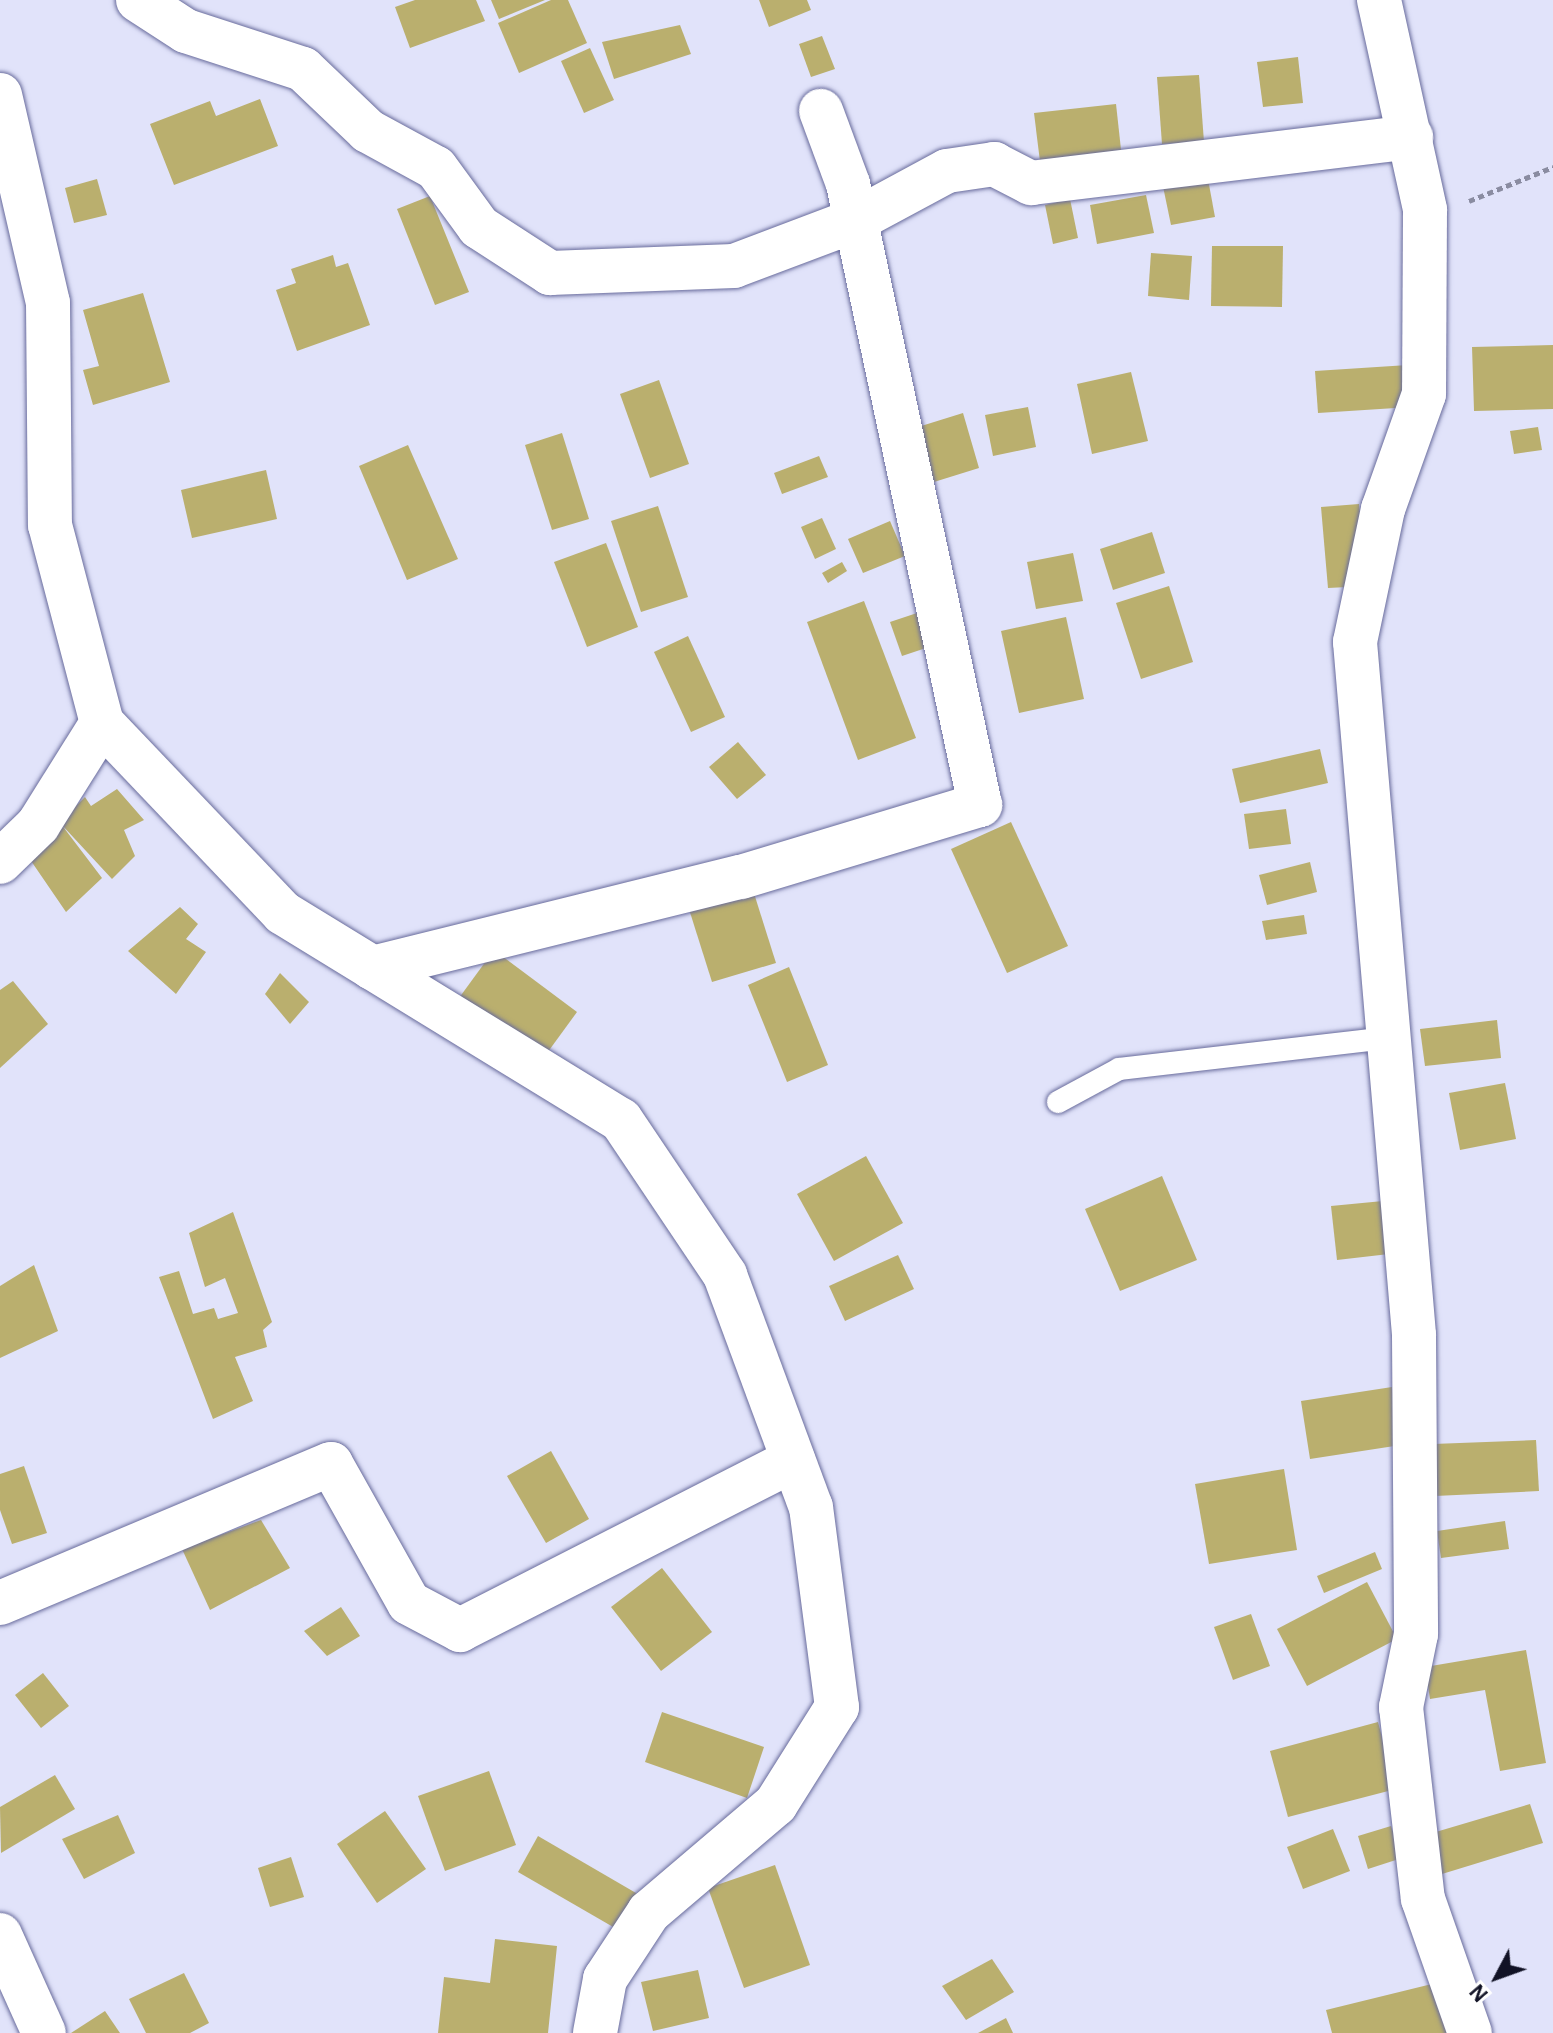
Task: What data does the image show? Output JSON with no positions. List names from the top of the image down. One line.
{"north":"bottom left"}
